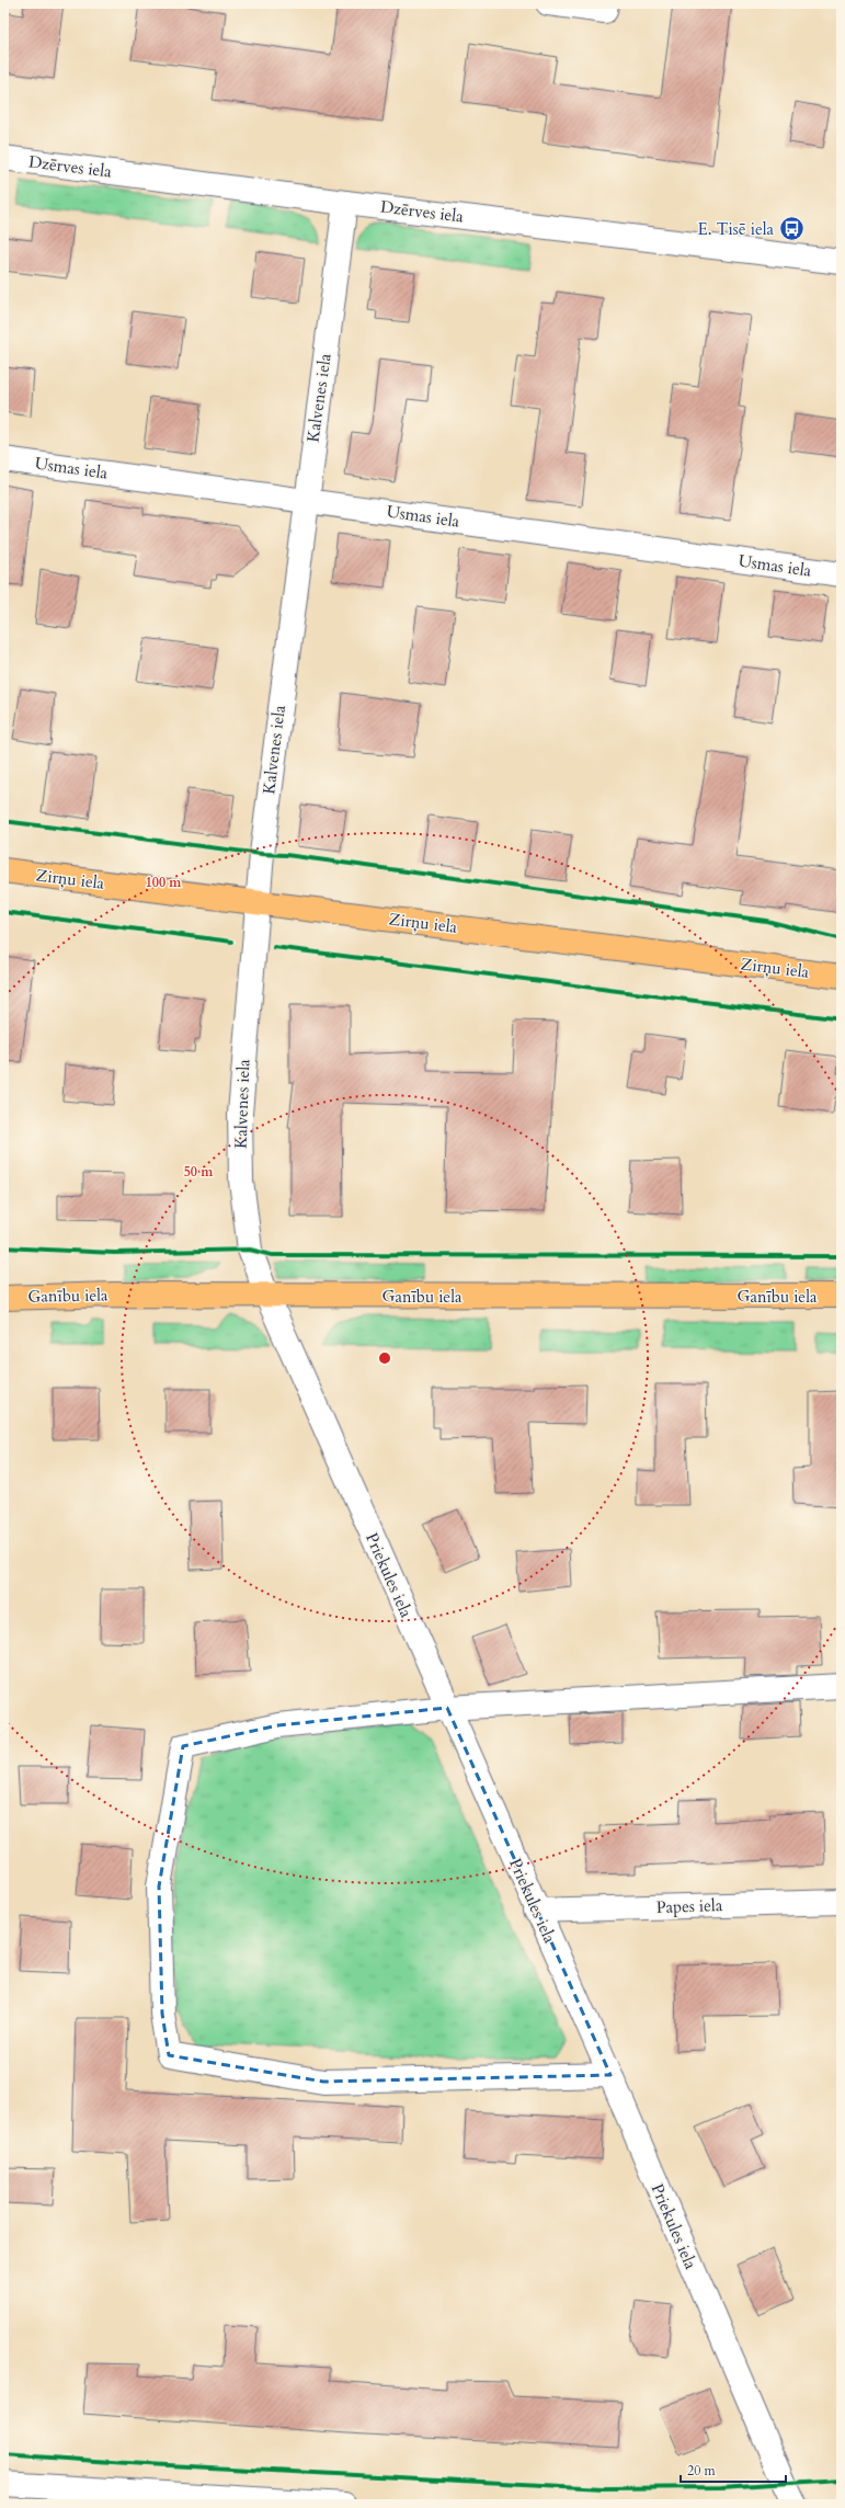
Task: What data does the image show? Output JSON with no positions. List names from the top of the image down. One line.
{"streets":{"highway":["Zirņu iela","Ganību iela"],"street":["Dzērves iela","Kalvenes iela","Usmas iela","Priekules iela","Papes iela"]},"crossings":[["Dzērves iela","Kalvenes iela"],["Kalvenes iela","Usmas iela"],["Kalvenes iela","Zirņu iela"],["Kalvenes iela","Ganību iela"],["Kalvenes iela","Priekules iela"],["Ganību iela","Priekules iela"],["Priekules iela","Papes iela"]],"places":{"bus stop":["E. Tisē iela"]},"scale_bar":"20 m","rings":["100 m","50 m"]}
